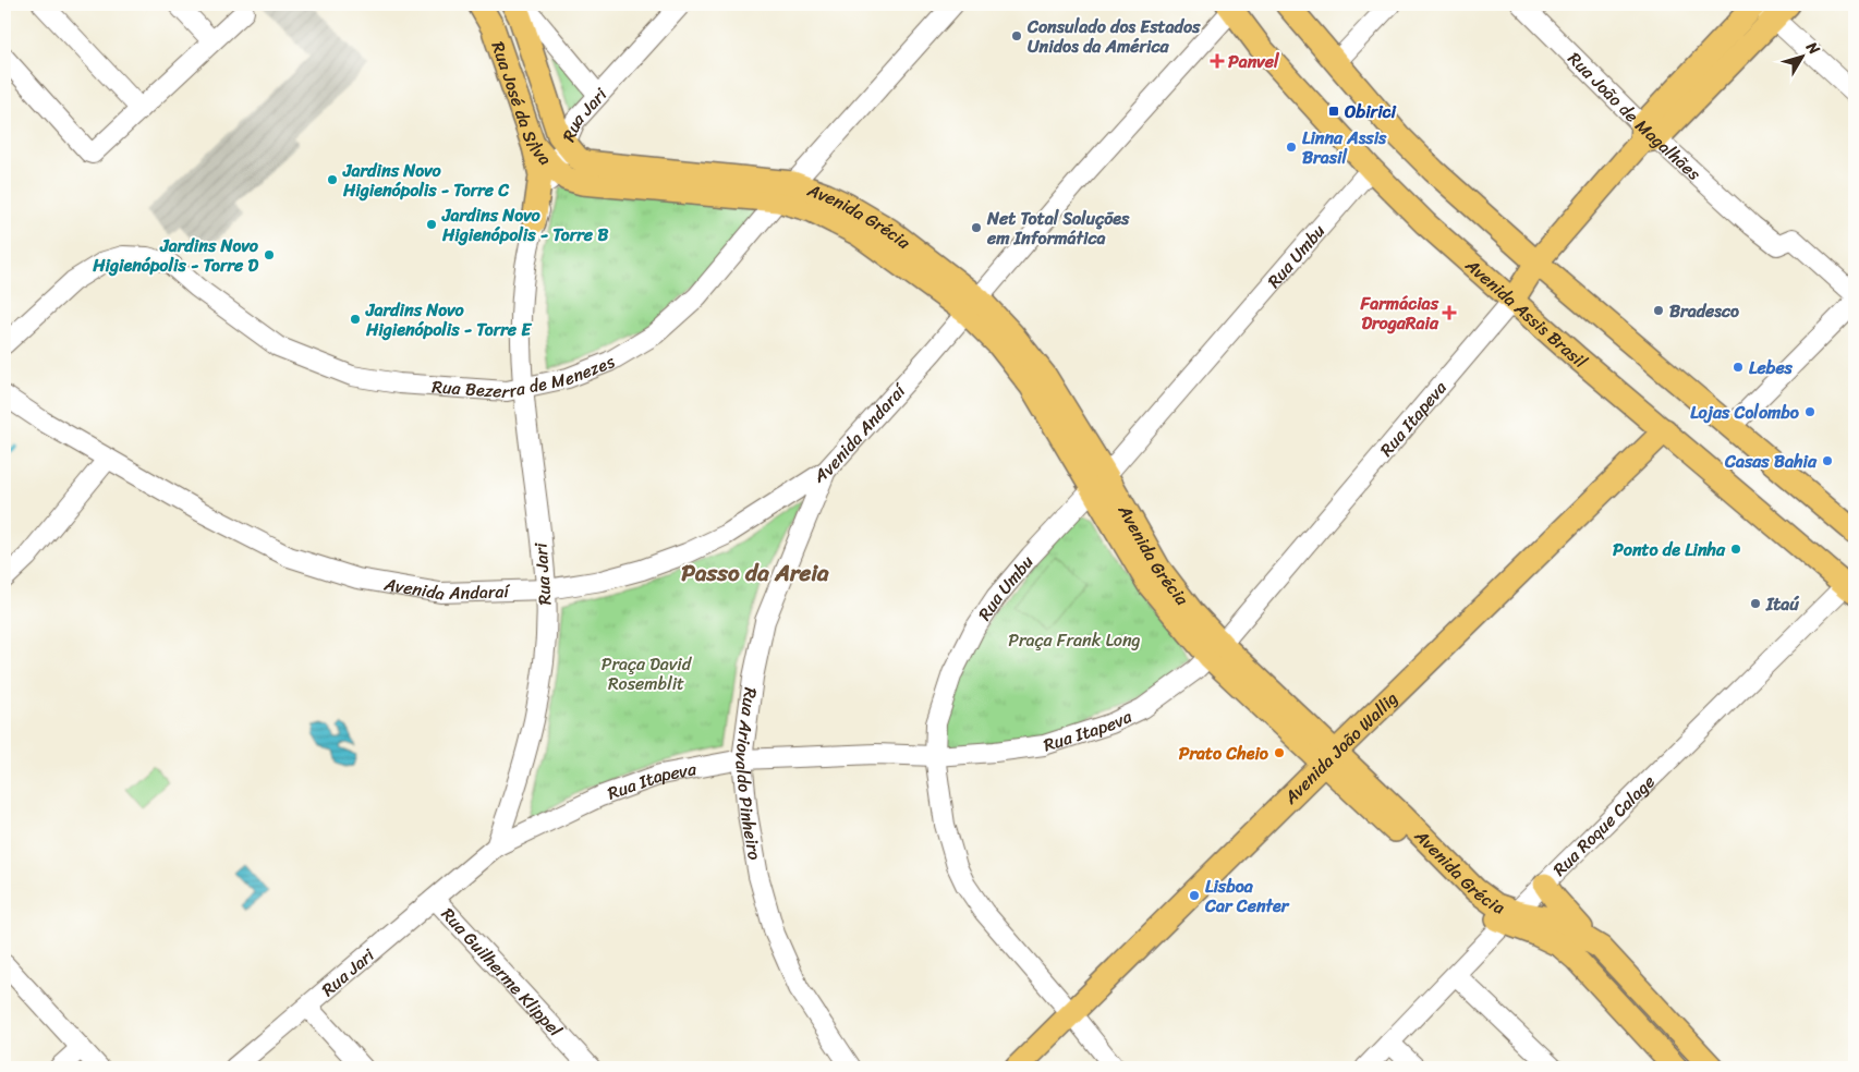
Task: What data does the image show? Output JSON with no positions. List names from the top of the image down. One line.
{"streets":{"main road":["Rua José da Silva","Avenida Grécia","Avenida Assis Brasil","Avenida João Wallig"],"street":["Rua Jari","Rua João de Magalhães","Rua Umbu","Rua Bezerra de Menezes","Rua Itapeva","Avenida Andaraí","Rua Ariovaldo Pinheiro","Rua Roque Calage","Rua Guilherme Klippel"]},"crossings":[["Rua José da Silva","Rua Jari"],["Rua José da Silva","Avenida Grécia"],["Rua Jari","Avenida Grécia"],["Rua Jari","Rua Bezerra de Menezes"],["Rua Jari","Rua Itapeva"],["Rua Jari","Avenida Andaraí"],["Rua Jari","Rua Guilherme Klippel"],["Avenida Grécia","Rua Umbu"],["Avenida Grécia","Rua Bezerra de Menezes"],["Avenida Grécia","Rua Itapeva"],["Avenida Grécia","Avenida Andaraí"],["Avenida Grécia","Avenida João Wallig"],["Avenida Grécia","Rua Roque Calage"],["Rua Umbu","Avenida Assis Brasil"],["Rua Umbu","Rua Itapeva"],["Rua Umbu","Avenida João Wallig"],["Avenida Assis Brasil","Rua Itapeva"],["Avenida Assis Brasil","Avenida Andaraí"],["Avenida Assis Brasil","Avenida João Wallig"],["Avenida Assis Brasil","Rua Roque Calage"],["Rua Itapeva","Rua Ariovaldo Pinheiro"],["Avenida Andaraí","Rua Ariovaldo Pinheiro"]],"districts":["Passo da Areia"],"parks":["Praça Frank Long","Praça David Rosemblit"],"places":{"other":["Consulado dos Estados Unidos da América","Linna Assis Brasil","Jardins Novo Higienópolis - Torre C","Jardins Novo Higienópolis - Torre B","Net Total Soluções em Informática","Jardins Novo Higienópolis - Torre D","Bradesco","Jardins Novo Higienópolis - Torre E","Lebes","Lojas Colombo","Casas Bahia","Ponto de Linha","Itaú","Prato Cheio","Lisboa Car Center"],"health":["Panvel","Farmácias DrogaRaia"],"transit":["Obirici"]},"north":"top right"}
